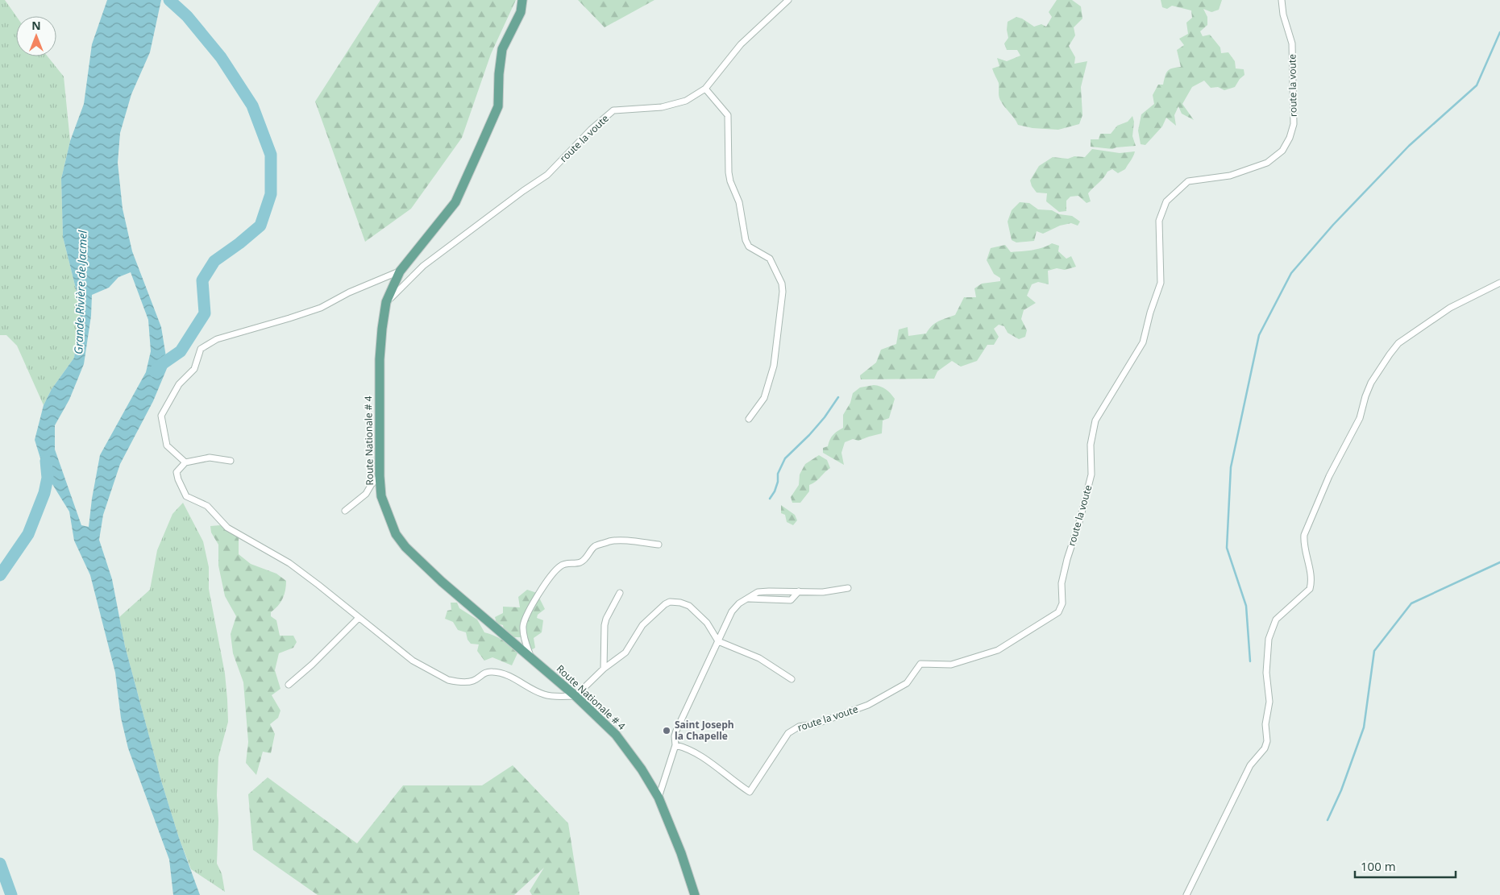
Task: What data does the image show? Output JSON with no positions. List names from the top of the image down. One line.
{"streets":{"main road":["Route Nationale # 4"],"street":["route la voute"]},"crossings":[["route la voute","Route Nationale # 4"]],"water":["Grande Rivière de Jacmel"],"places":["Saint Joseph la Chapelle"],"scale_bar":"100 m","north":"top"}
